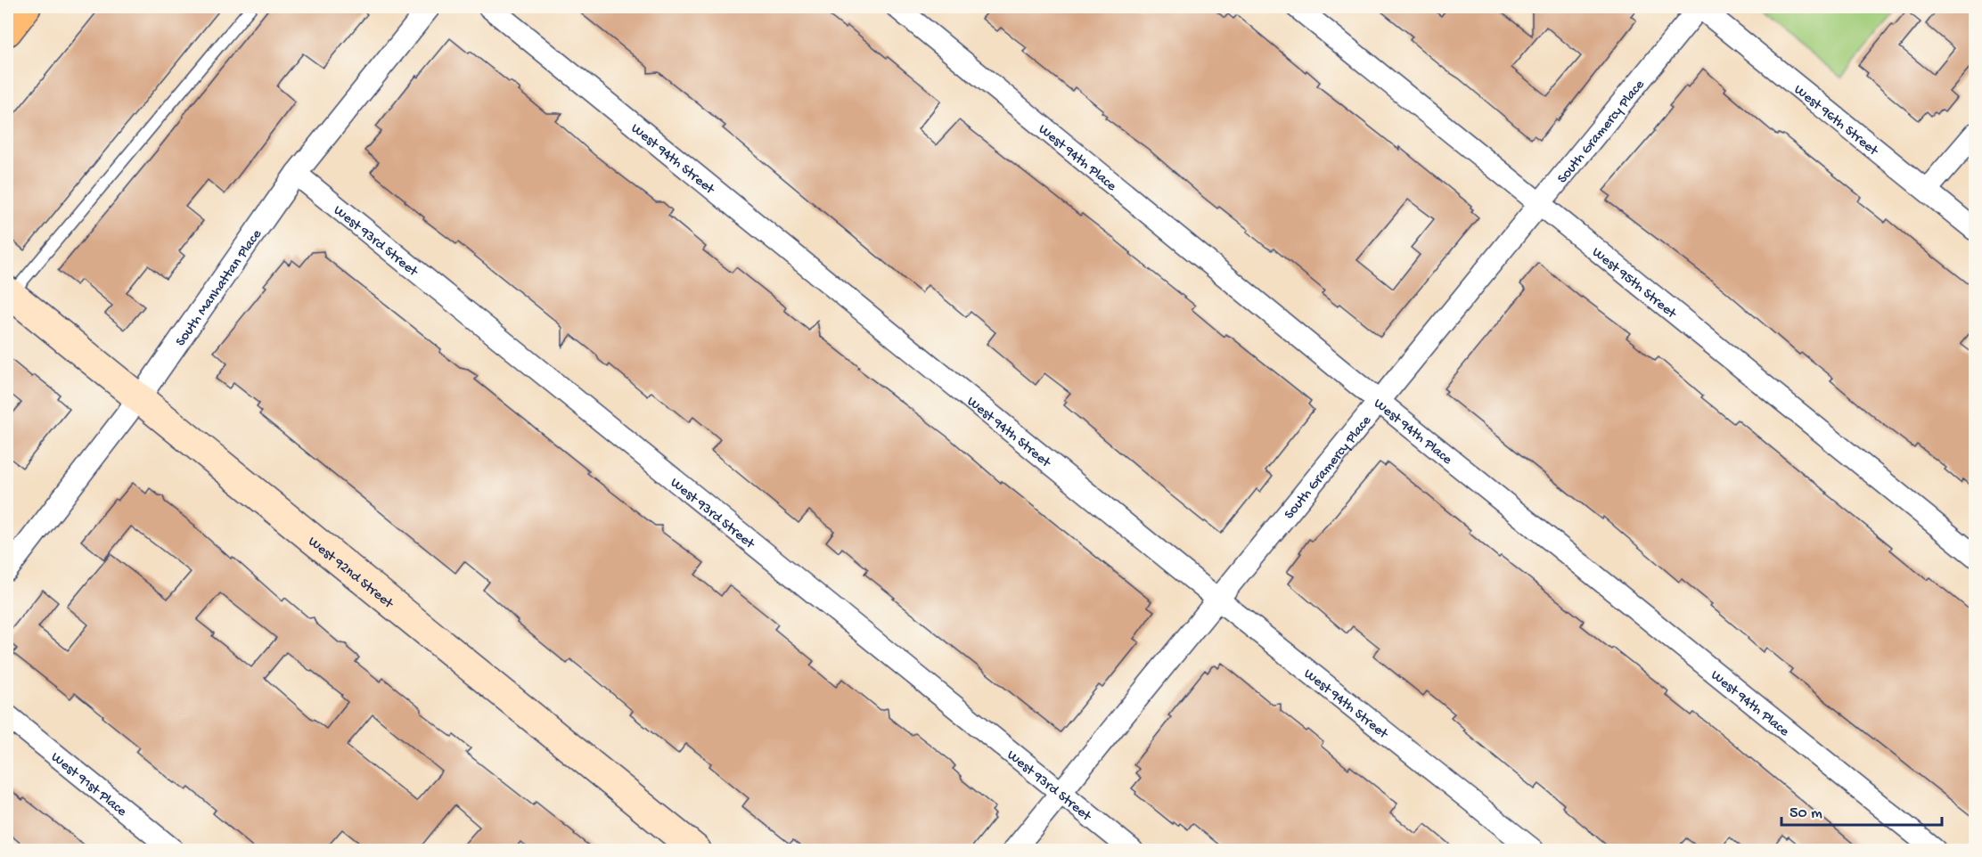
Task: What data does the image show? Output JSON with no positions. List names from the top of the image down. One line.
{"streets":{"street":["West 96th Street","South Gramercy Place","West 94th Place","West 94th Street","West 93rd Street","West 95th Street","South Manhattan Place","West 92nd Street","West 91st Place"]},"crossings":[["West 96th Street","South Gramercy Place"],["South Gramercy Place","West 94th Place"],["South Gramercy Place","West 94th Street"],["South Gramercy Place","West 93rd Street"],["South Gramercy Place","West 95th Street"],["West 93rd Street","South Manhattan Place"],["South Manhattan Place","West 92nd Street"]],"scale_bar":"50 m"}
